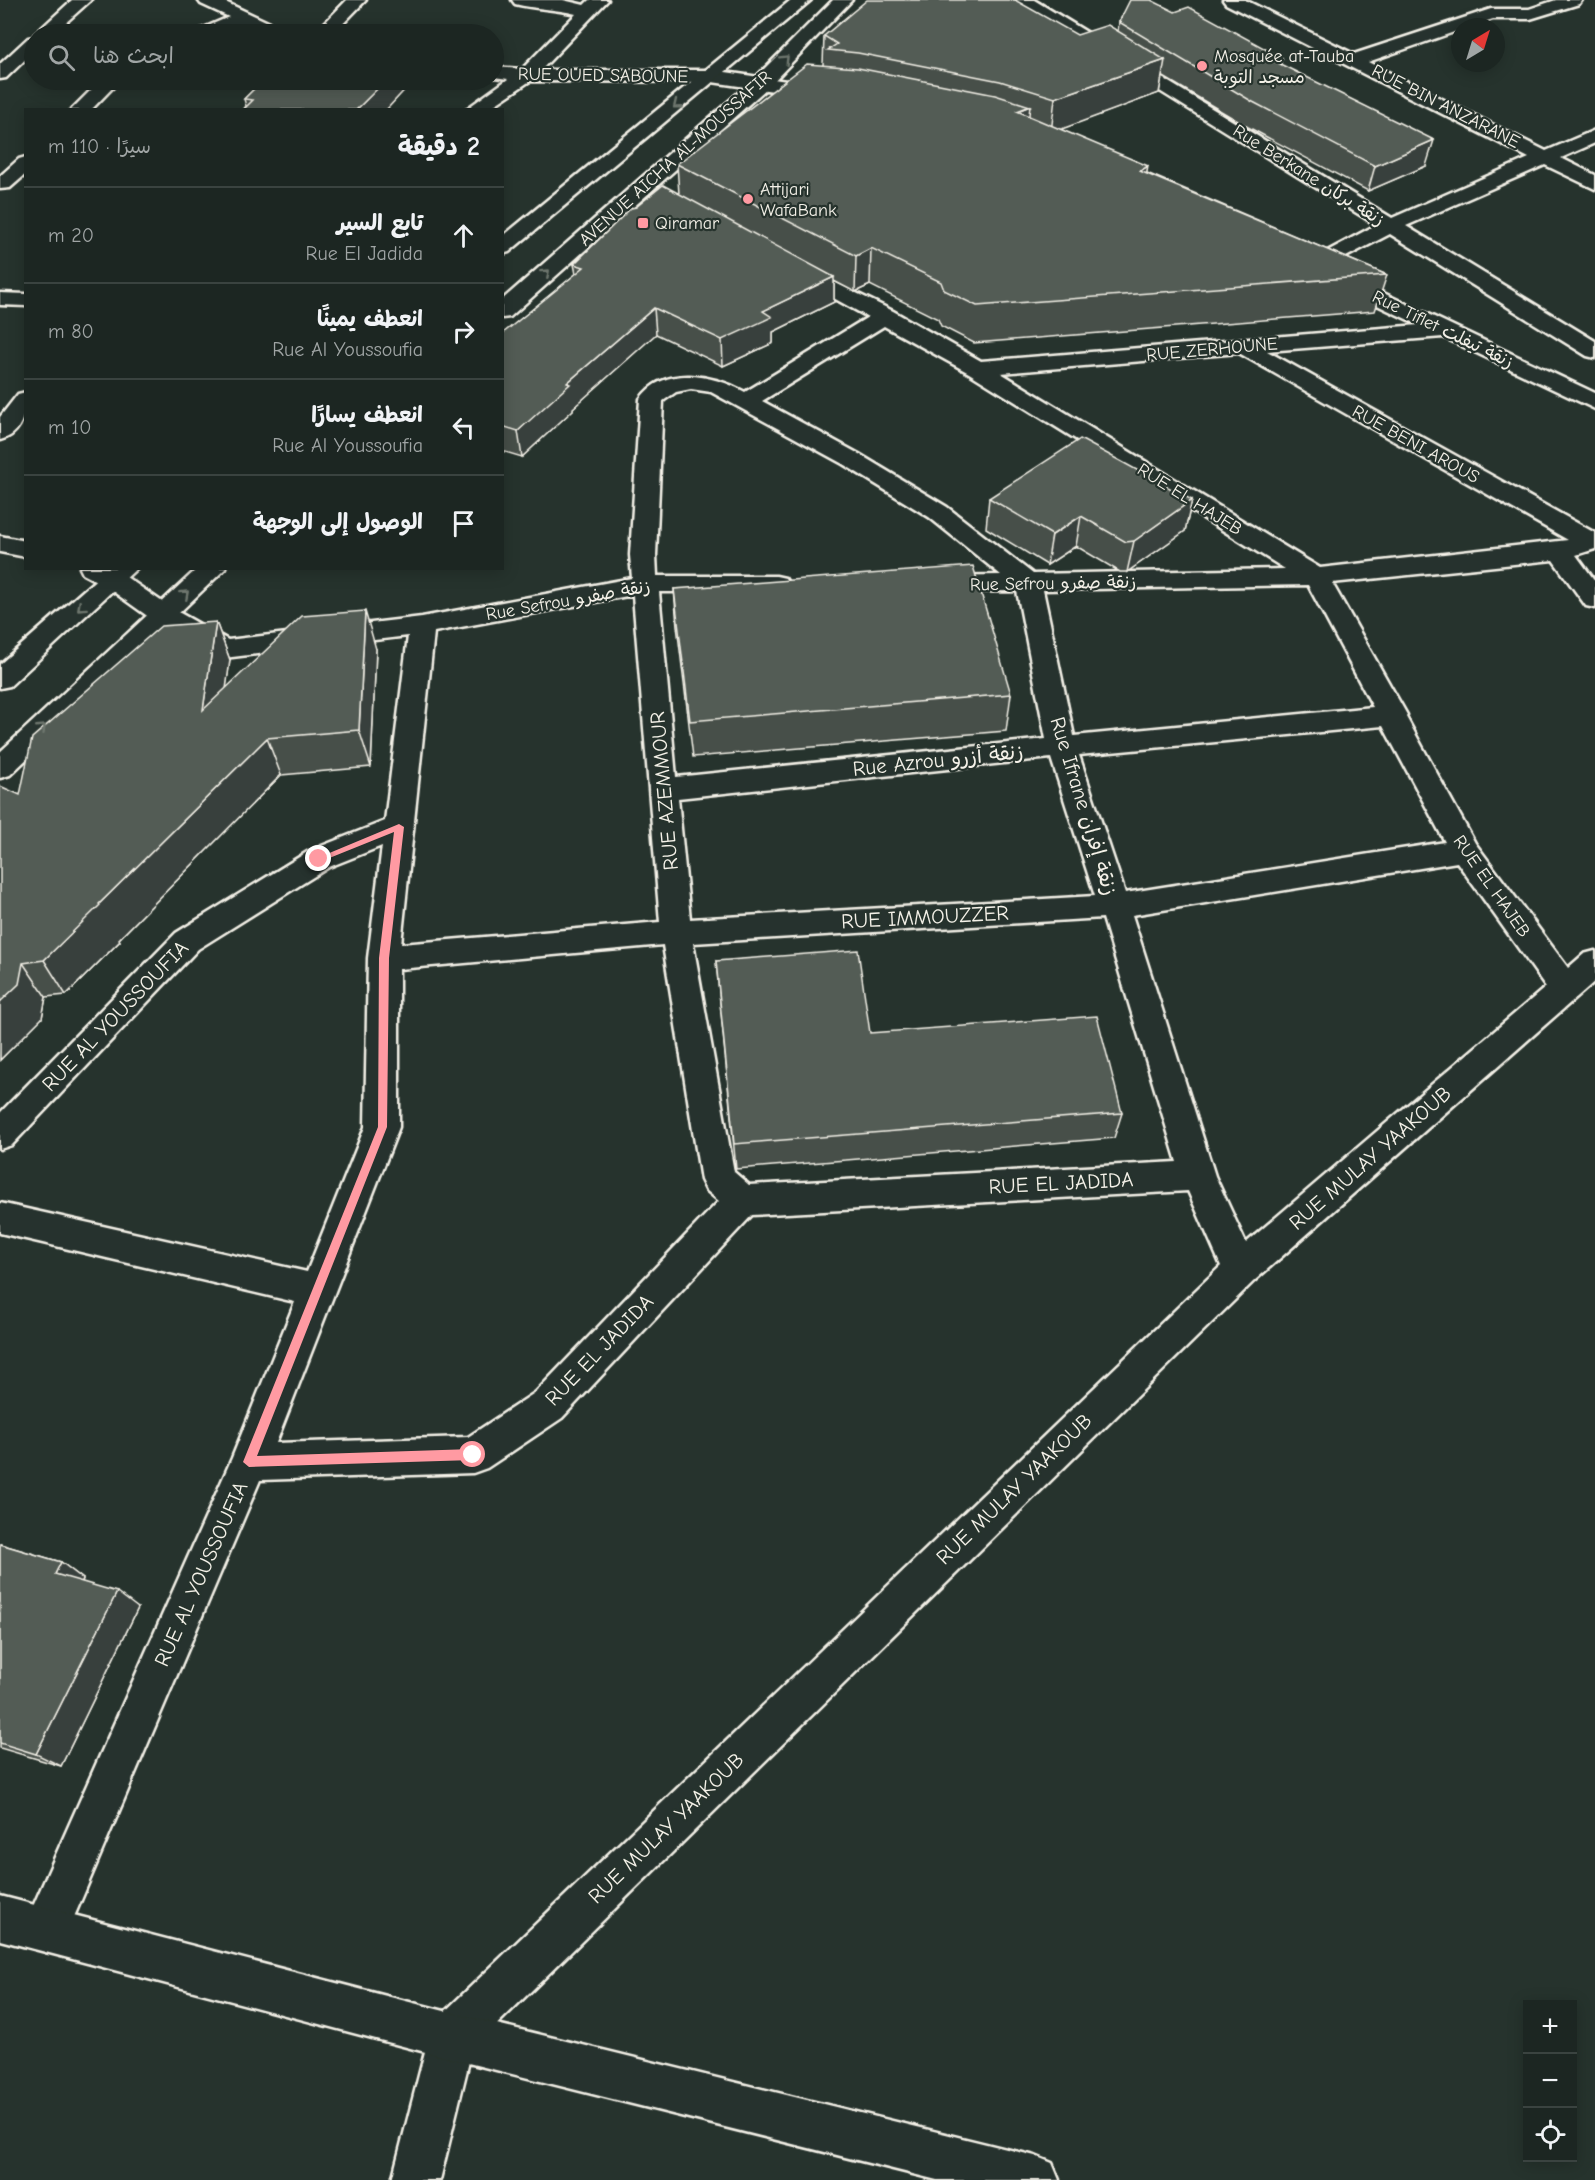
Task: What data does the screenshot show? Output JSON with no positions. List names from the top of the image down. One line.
{"streets":{"street":["RUE OUED SABOUNE","RUE BIN ANZARANE","AVENUE AICHA AL-MOUSSAFIR","Rue Berkane زنقة بركان","Rue Tiflet زنقة تيفلت","RUE ZERHOUNE","RUE BENI AROUS","RUE EL HAJEB","Rue Sefrou زنقة صفرو","Rue Azrou زنقة أزرو","RUE AZEMMOUR","Rue Ifrane زنقة إفران","RUE IMMOUZZER","RUE AL YOUSSOUFIA","RUE MULAY YAAKOUB","RUE EL JADIDA"]},"crossings":[["RUE OUED SABOUNE","AVENUE AICHA AL-MOUSSAFIR"],["Rue Tiflet زنقة تيفلت","RUE ZERHOUNE"],["RUE ZERHOUNE","RUE BENI AROUS"],["RUE ZERHOUNE","RUE EL HAJEB"],["RUE BENI AROUS","Rue Sefrou زنقة صفرو"],["RUE EL HAJEB","Rue Sefrou زنقة صفرو"],["RUE EL HAJEB","Rue Azrou زنقة أزرو"],["RUE EL HAJEB","RUE IMMOUZZER"],["RUE EL HAJEB","RUE MULAY YAAKOUB"],["Rue Sefrou زنقة صفرو","RUE AZEMMOUR"],["Rue Sefrou زنقة صفرو","Rue Ifrane زنقة إفران"],["Rue Sefrou زنقة صفرو","RUE AL YOUSSOUFIA"],["Rue Azrou زنقة أزرو","RUE AZEMMOUR"],["Rue Azrou زنقة أزرو","Rue Ifrane زنقة إفران"],["RUE AZEMMOUR","RUE IMMOUZZER"],["RUE AZEMMOUR","RUE EL JADIDA"],["Rue Ifrane زنقة إفران","RUE IMMOUZZER"],["Rue Ifrane زنقة إفران","RUE MULAY YAAKOUB"],["Rue Ifrane زنقة إفران","RUE EL JADIDA"],["RUE IMMOUZZER","RUE AL YOUSSOUFIA"],["RUE AL YOUSSOUFIA","RUE EL JADIDA"]],"places":{"other":["Mosquée at-Tauba مسجد التوبة","Attijari WafaBank"],"transit":["Qiramar"]},"north":"top right","page":{"search":"ابحث هنا","heading":["2 دقيقة","سيرًا · 110 m"],"list":[["تابع السير","Rue El Jadida","20 m"],["انعطف يمينًا","Rue Al Youssoufia","80 m"],["انعطف يسارًا","Rue Al Youssoufia","10 m"],"الوصول إلى الوجهة"],"map_buttons":["+","−"]}}
